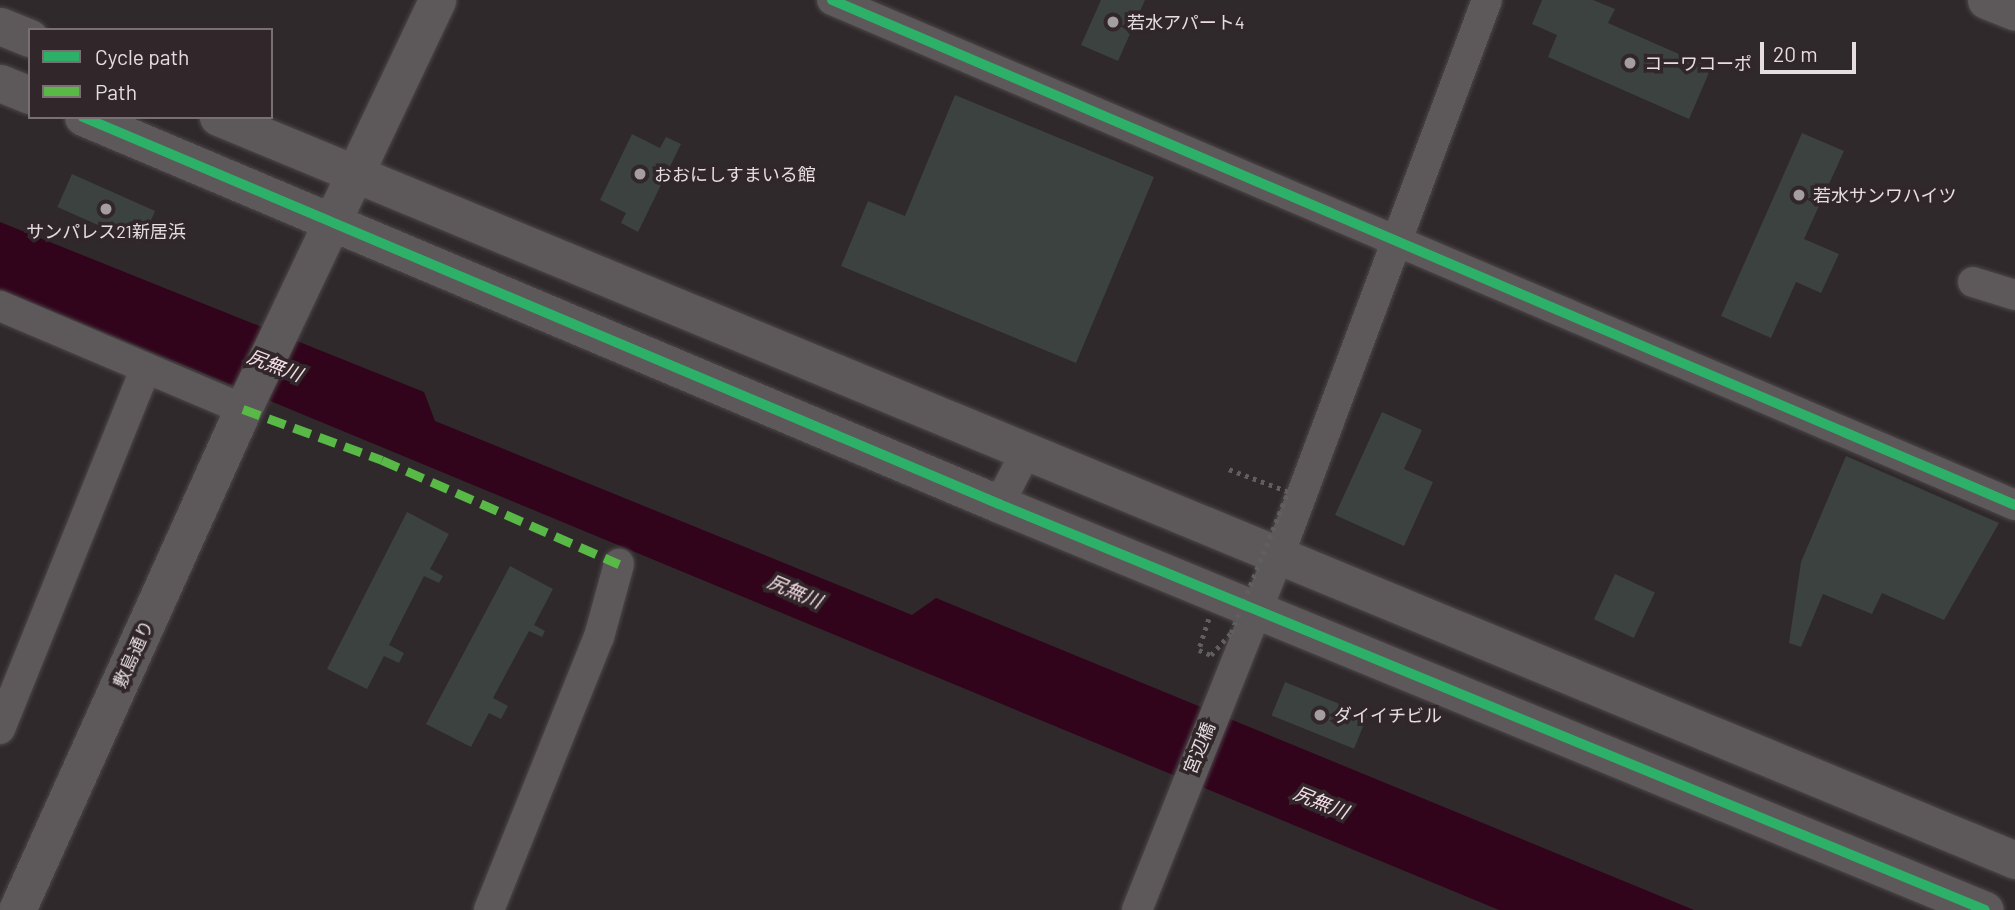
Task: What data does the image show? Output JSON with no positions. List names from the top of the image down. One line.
{"streets":{"street":["敷島通り","宮辺橋"]},"water":["尻無川"],"places":["若水アパート4","コーワコーポ","おおにしすまいる館","若水サンワハイツ","サンパレス21新居浜","ダイイチビル"],"legend":["Cycle path","Path"],"scale_bar":"20 m"}
